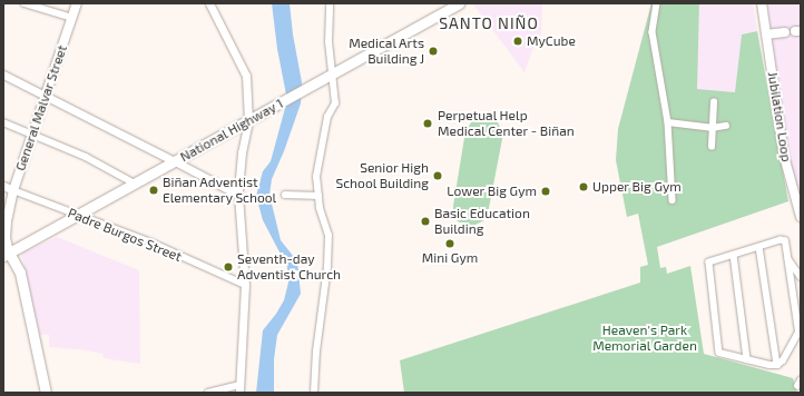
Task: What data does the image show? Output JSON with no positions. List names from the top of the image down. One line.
{"streets":{"highway":["General Malvar Street","National Highway 1"],"main road":["Jubilation Loop"],"street":["Padre Burgos Street"]},"crossings":[["General Malvar Street","National Highway 1"],["General Malvar Street","Padre Burgos Street"],["National Highway 1","Padre Burgos Street"]],"districts":["SANTO NIÑO"],"parks":["Heaven's Park Memorial Garden"],"places":["MyCube","Medical Arts Building J","Perpetual Help Medical Center - Biñan","Senior High School Building","Upper Big Gym","Biñan Adventist Elementary School","Lower Big Gym","Basic Education Building","Mini Gym","Seventh-day Adventist Church"]}
